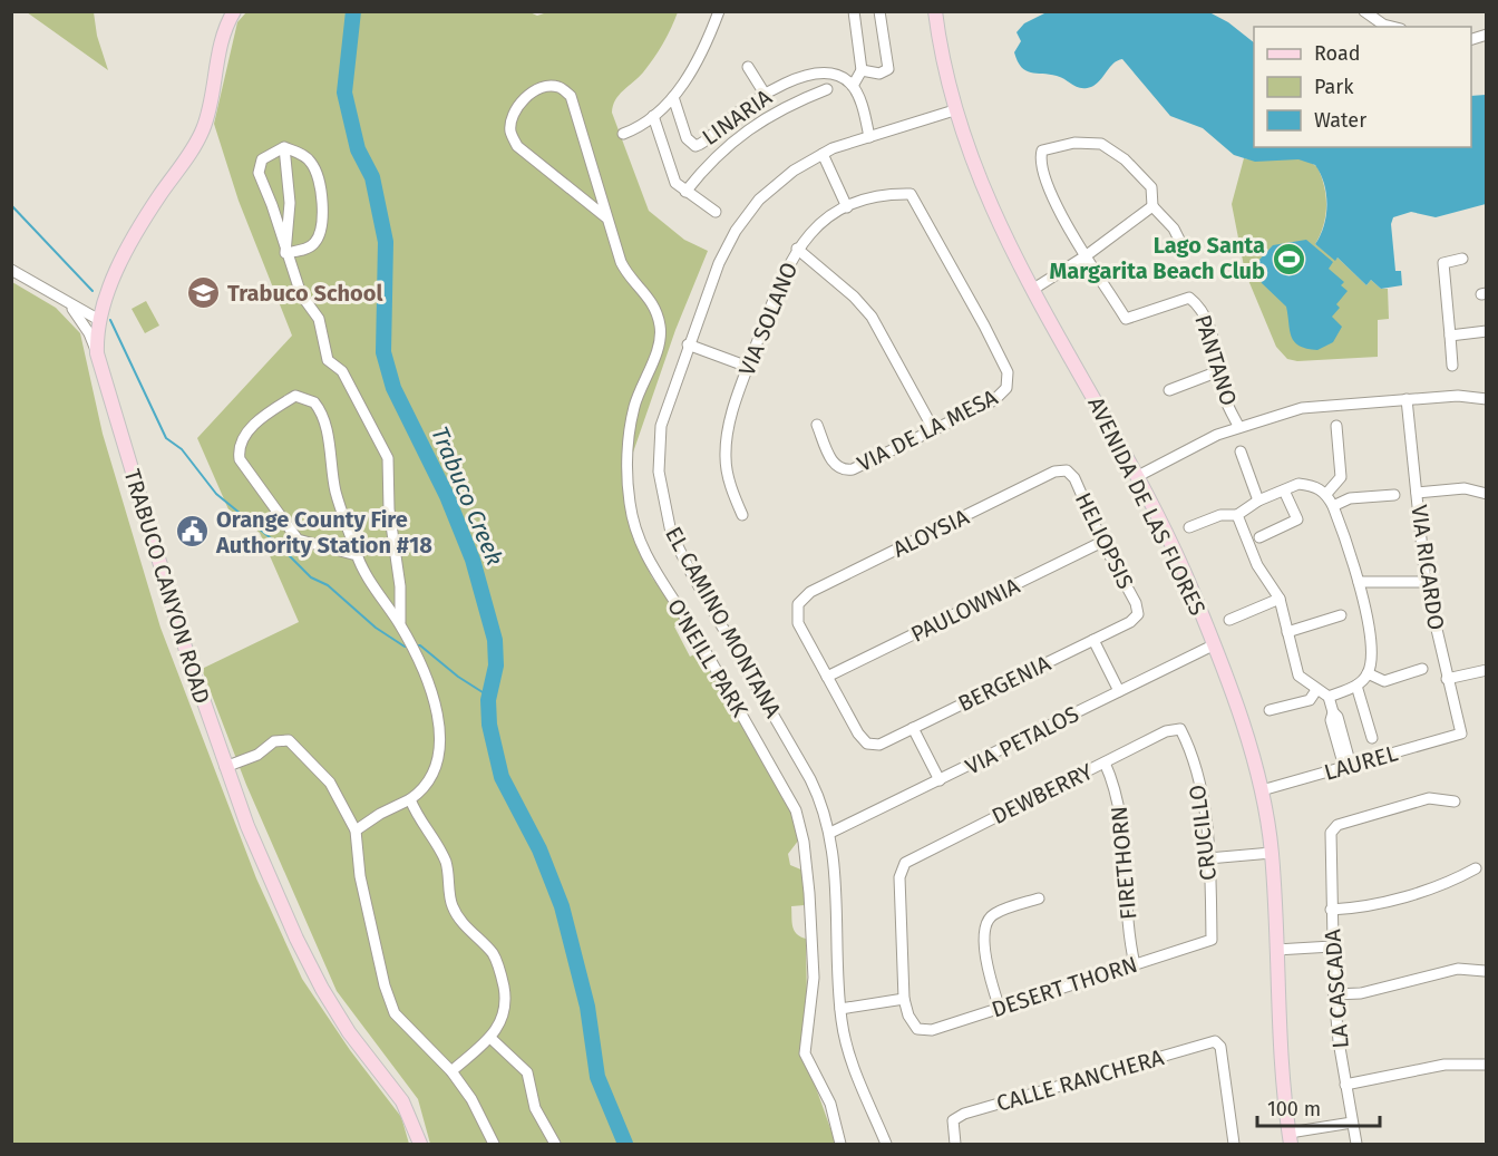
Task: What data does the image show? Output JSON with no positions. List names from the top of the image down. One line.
{"streets":{"main road":["AVENIDA DE LAS FLORES","TRABUCO CANYON ROAD"],"street":["LINARIA","VIA SOLANO","PANTANO","VIA DE LA MESA","ALOYSIA","HELIOPSIS","VIA RICARDO","PAULOWNIA","EL CAMINO MONTANA","O'NEILL PARK","BERGENIA","VIA PETALOS","LAUREL","DEWBERRY","CRUCILLO","FIRETHORN","DESERT THORN","LA CASCADA","CALLE RANCHERA"]},"crossings":[["VIA SOLANO","VIA DE LA MESA"],["AVENIDA DE LAS FLORES","EL CAMINO MONTANA"],["AVENIDA DE LAS FLORES","VIA PETALOS"],["AVENIDA DE LAS FLORES","LAUREL"],["ALOYSIA","HELIOPSIS"],["ALOYSIA","PAULOWNIA"],["ALOYSIA","BERGENIA"],["HELIOPSIS","PAULOWNIA"],["HELIOPSIS","BERGENIA"],["VIA RICARDO","LAUREL"],["PAULOWNIA","BERGENIA"],["EL CAMINO MONTANA","VIA PETALOS"],["DEWBERRY","CRUCILLO"],["DEWBERRY","FIRETHORN"],["DEWBERRY","DESERT THORN"],["CRUCILLO","DESERT THORN"],["FIRETHORN","DESERT THORN"]],"water":["Trabuco Creek"],"places":{"sports":["Lago Santa Margarita Beach Club"],"school or university":["Trabuco School"],"public building":["Orange County Fire Authority Station #18"]},"legend":["Road","Park","Water"],"scale_bar":"100 m"}
